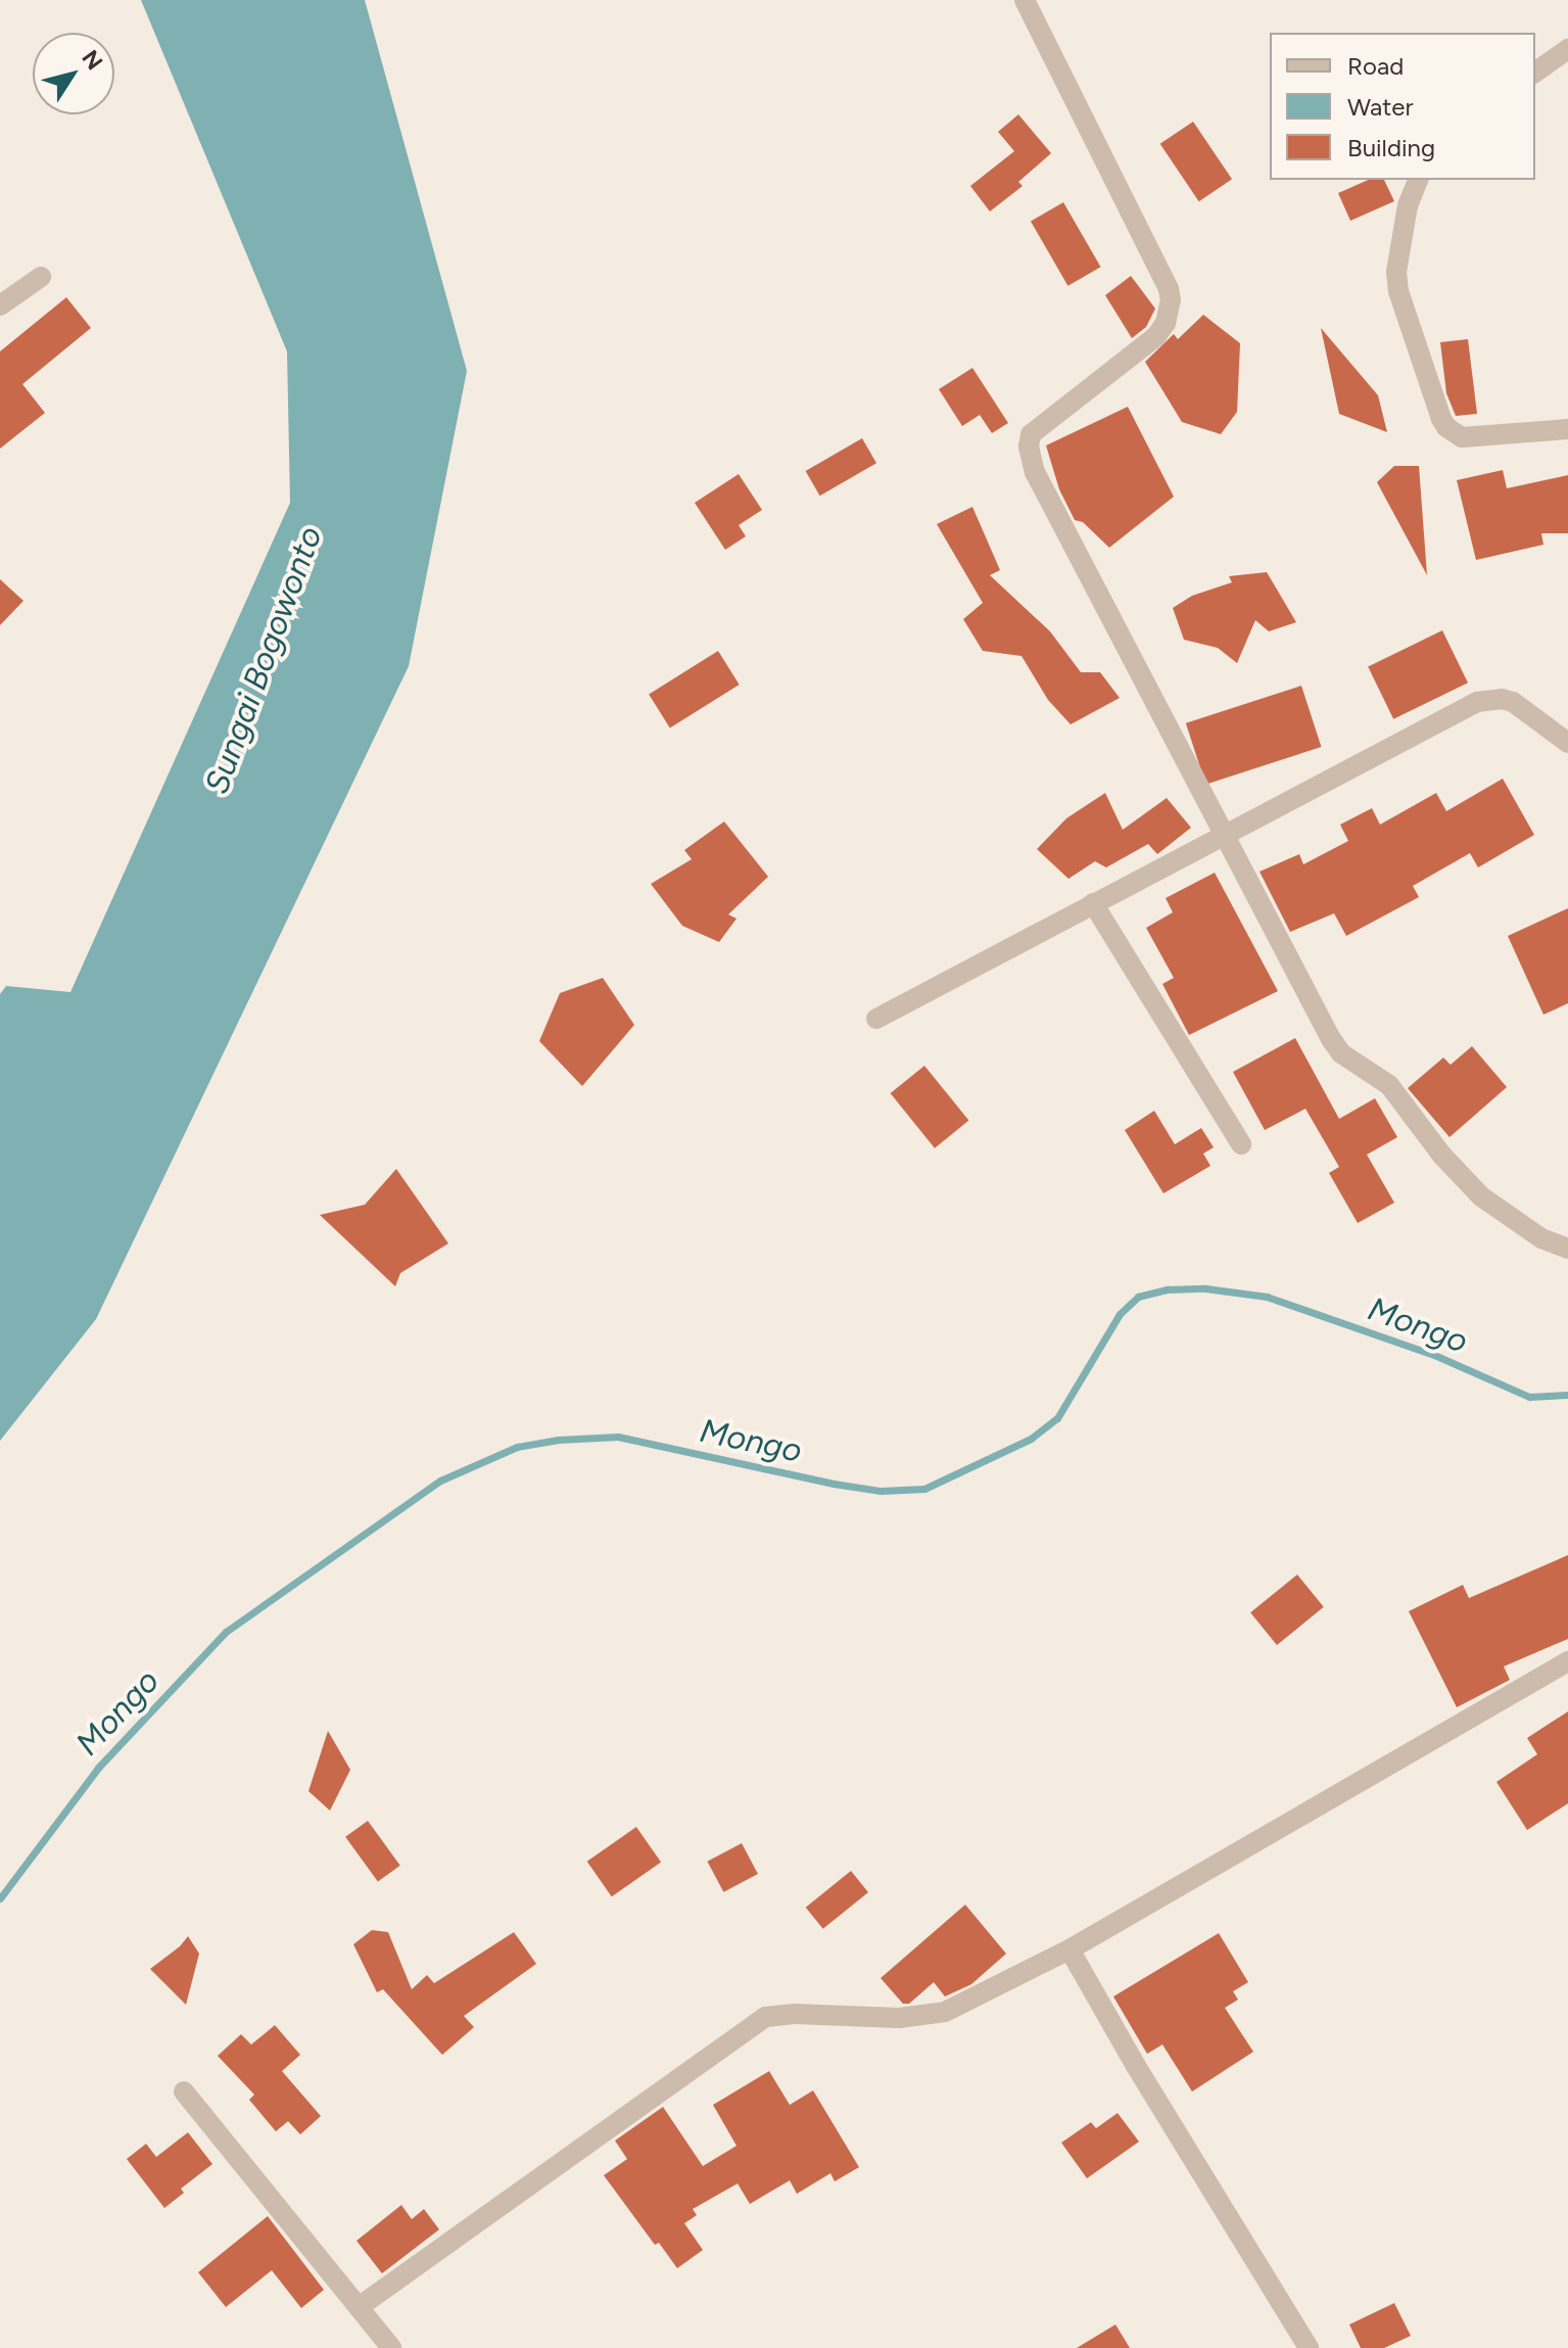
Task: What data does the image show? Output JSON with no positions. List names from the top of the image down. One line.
{"water":["Sungai Bogowonto","Mongo"],"legend":["Road","Water","Building"],"north":"top right"}
